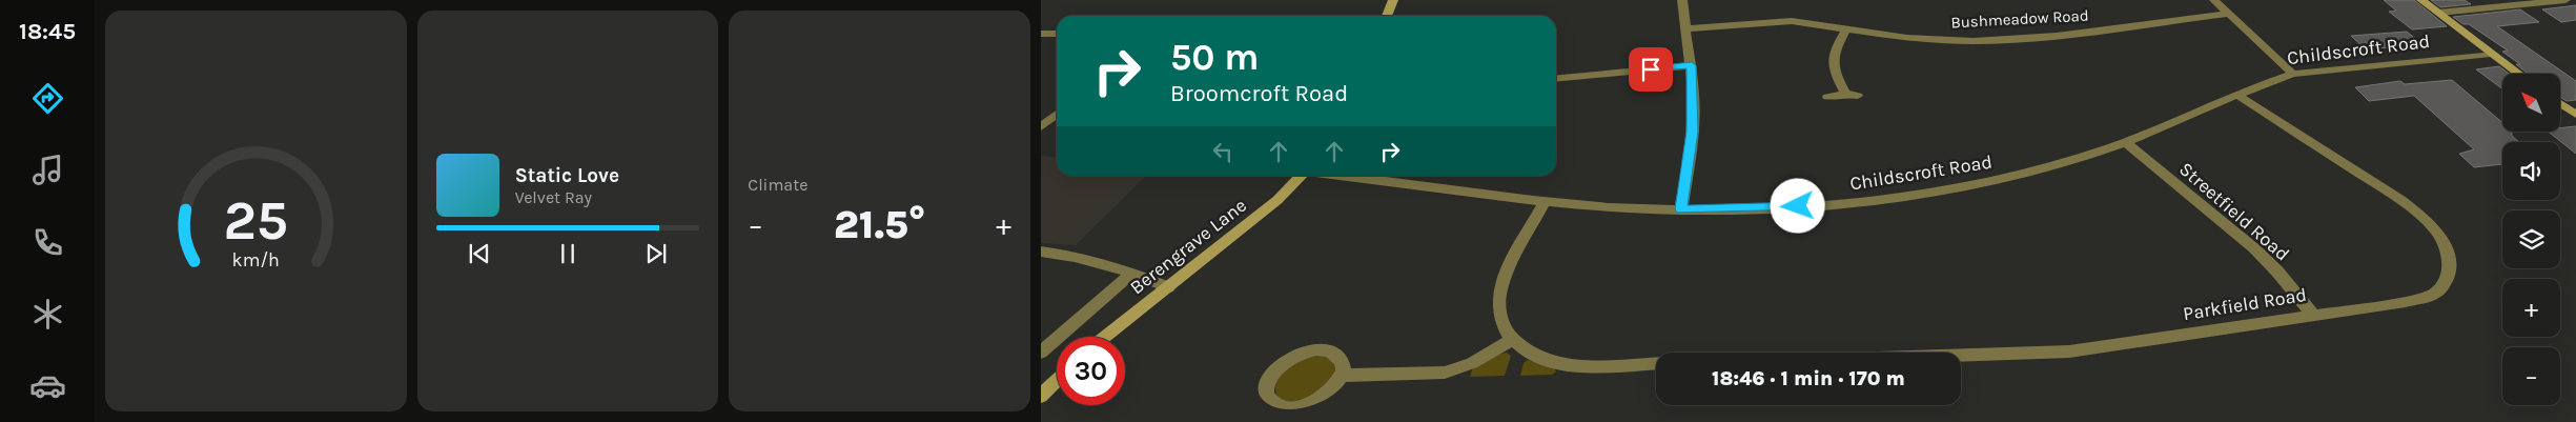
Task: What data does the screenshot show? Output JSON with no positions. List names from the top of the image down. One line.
{"streets":{"street":["Bushmeadow Road","Childscroft Road","Streetfield Road","Berengrave Lane","Parkfield Road"]},"crossings":[["Childscroft Road","Streetfield Road"],["Childscroft Road","Parkfield Road"],["Streetfield Road","Parkfield Road"]],"north":"top left","page":{"tabs":"18:45","tile":"Climate","turn":["50 m","Broomcroft Road"],"map_buttons":["+","−"],"song":["Static Love","Velvet Ray"],"heat":["−","21.5°","+"],"limit":"30","trip":"18:46 · 1 min · 170 m","gauge":["25","km/h"]}}
